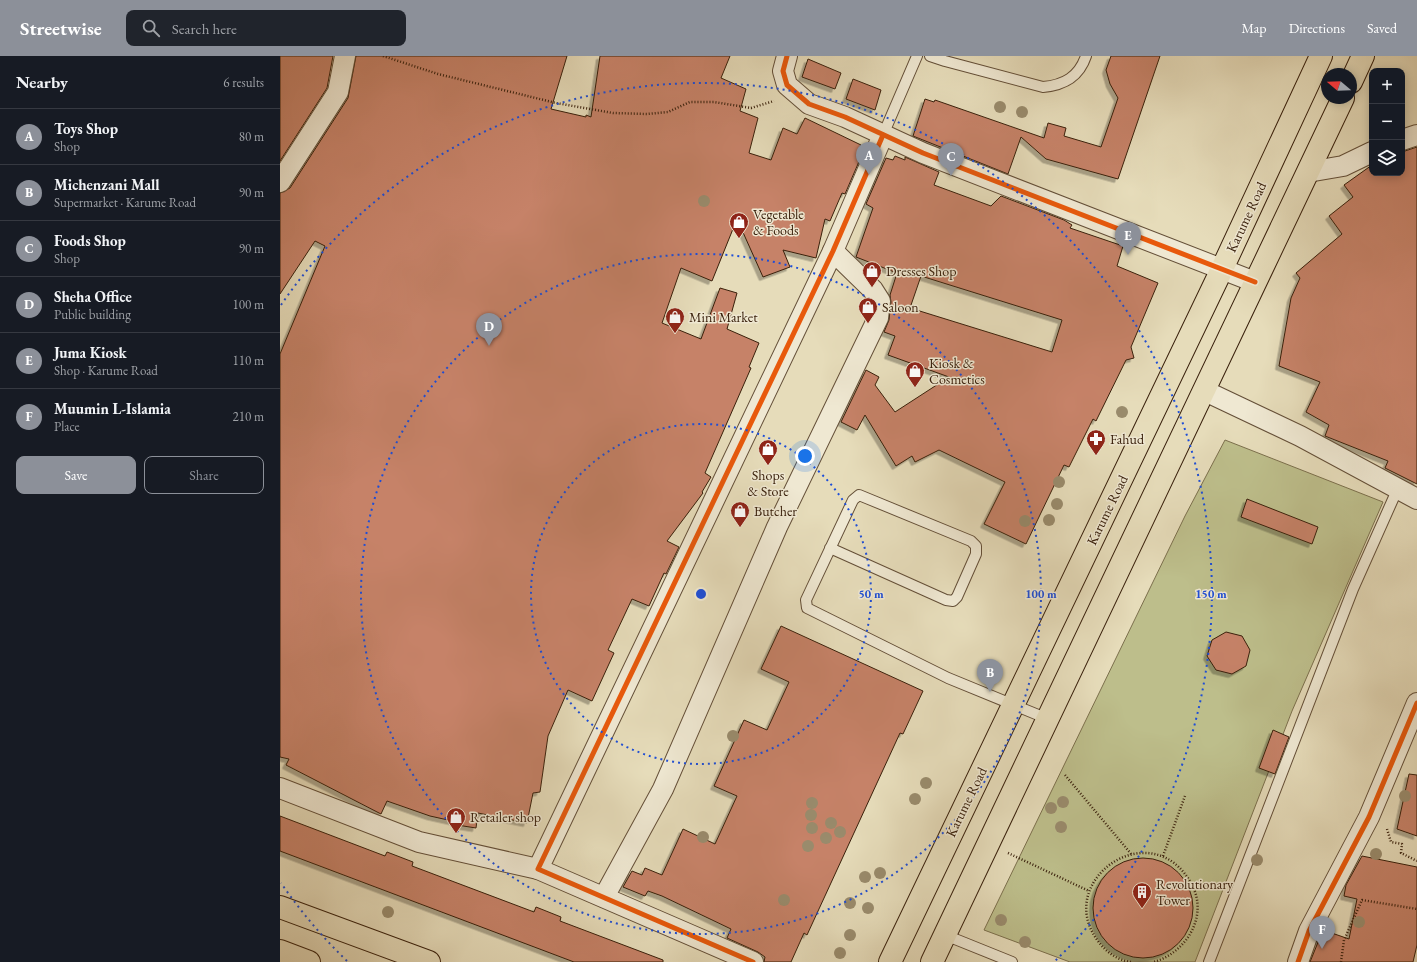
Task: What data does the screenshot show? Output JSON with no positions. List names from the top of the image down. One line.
{"streets":{"main road":["Karume Road"]},"places":{"shop":["Vegetable & Foods","Dresses Shop","Saloon","Mini Market","Kiosk & Cosmetics","Shops & Store","Butcher","Retailer shop"],"pharmacy":["Fahud"],"building":["Revolutionary Tower"]},"north":"left","page":{"header":"Streetwise","search":"Search here","nav":["Map","Directions","Saved"],"heading":["Nearby","6 results"],"map_buttons":["+","−"],"list":[{"mark":"A","name":"Toys Shop","note":"Shop","value":"80 m"},{"mark":"B","name":"Michenzani Mall","note":"Supermarket · Karume Road","value":"90 m"},{"mark":"C","name":"Foods Shop","note":"Shop","value":"90 m"},{"mark":"D","name":"Sheha Office","note":"Public building","value":"100 m"},{"mark":"E","name":"Juma Kiosk","note":"Shop · Karume Road","value":"110 m"},{"mark":"F","name":"Muumin L-Islamia","note":"Place","value":"210 m"}],"pins":["A","C","E","D","B","F"],"buttons":["Save","Share"]},"rings":["50 m","100 m","150 m"]}
